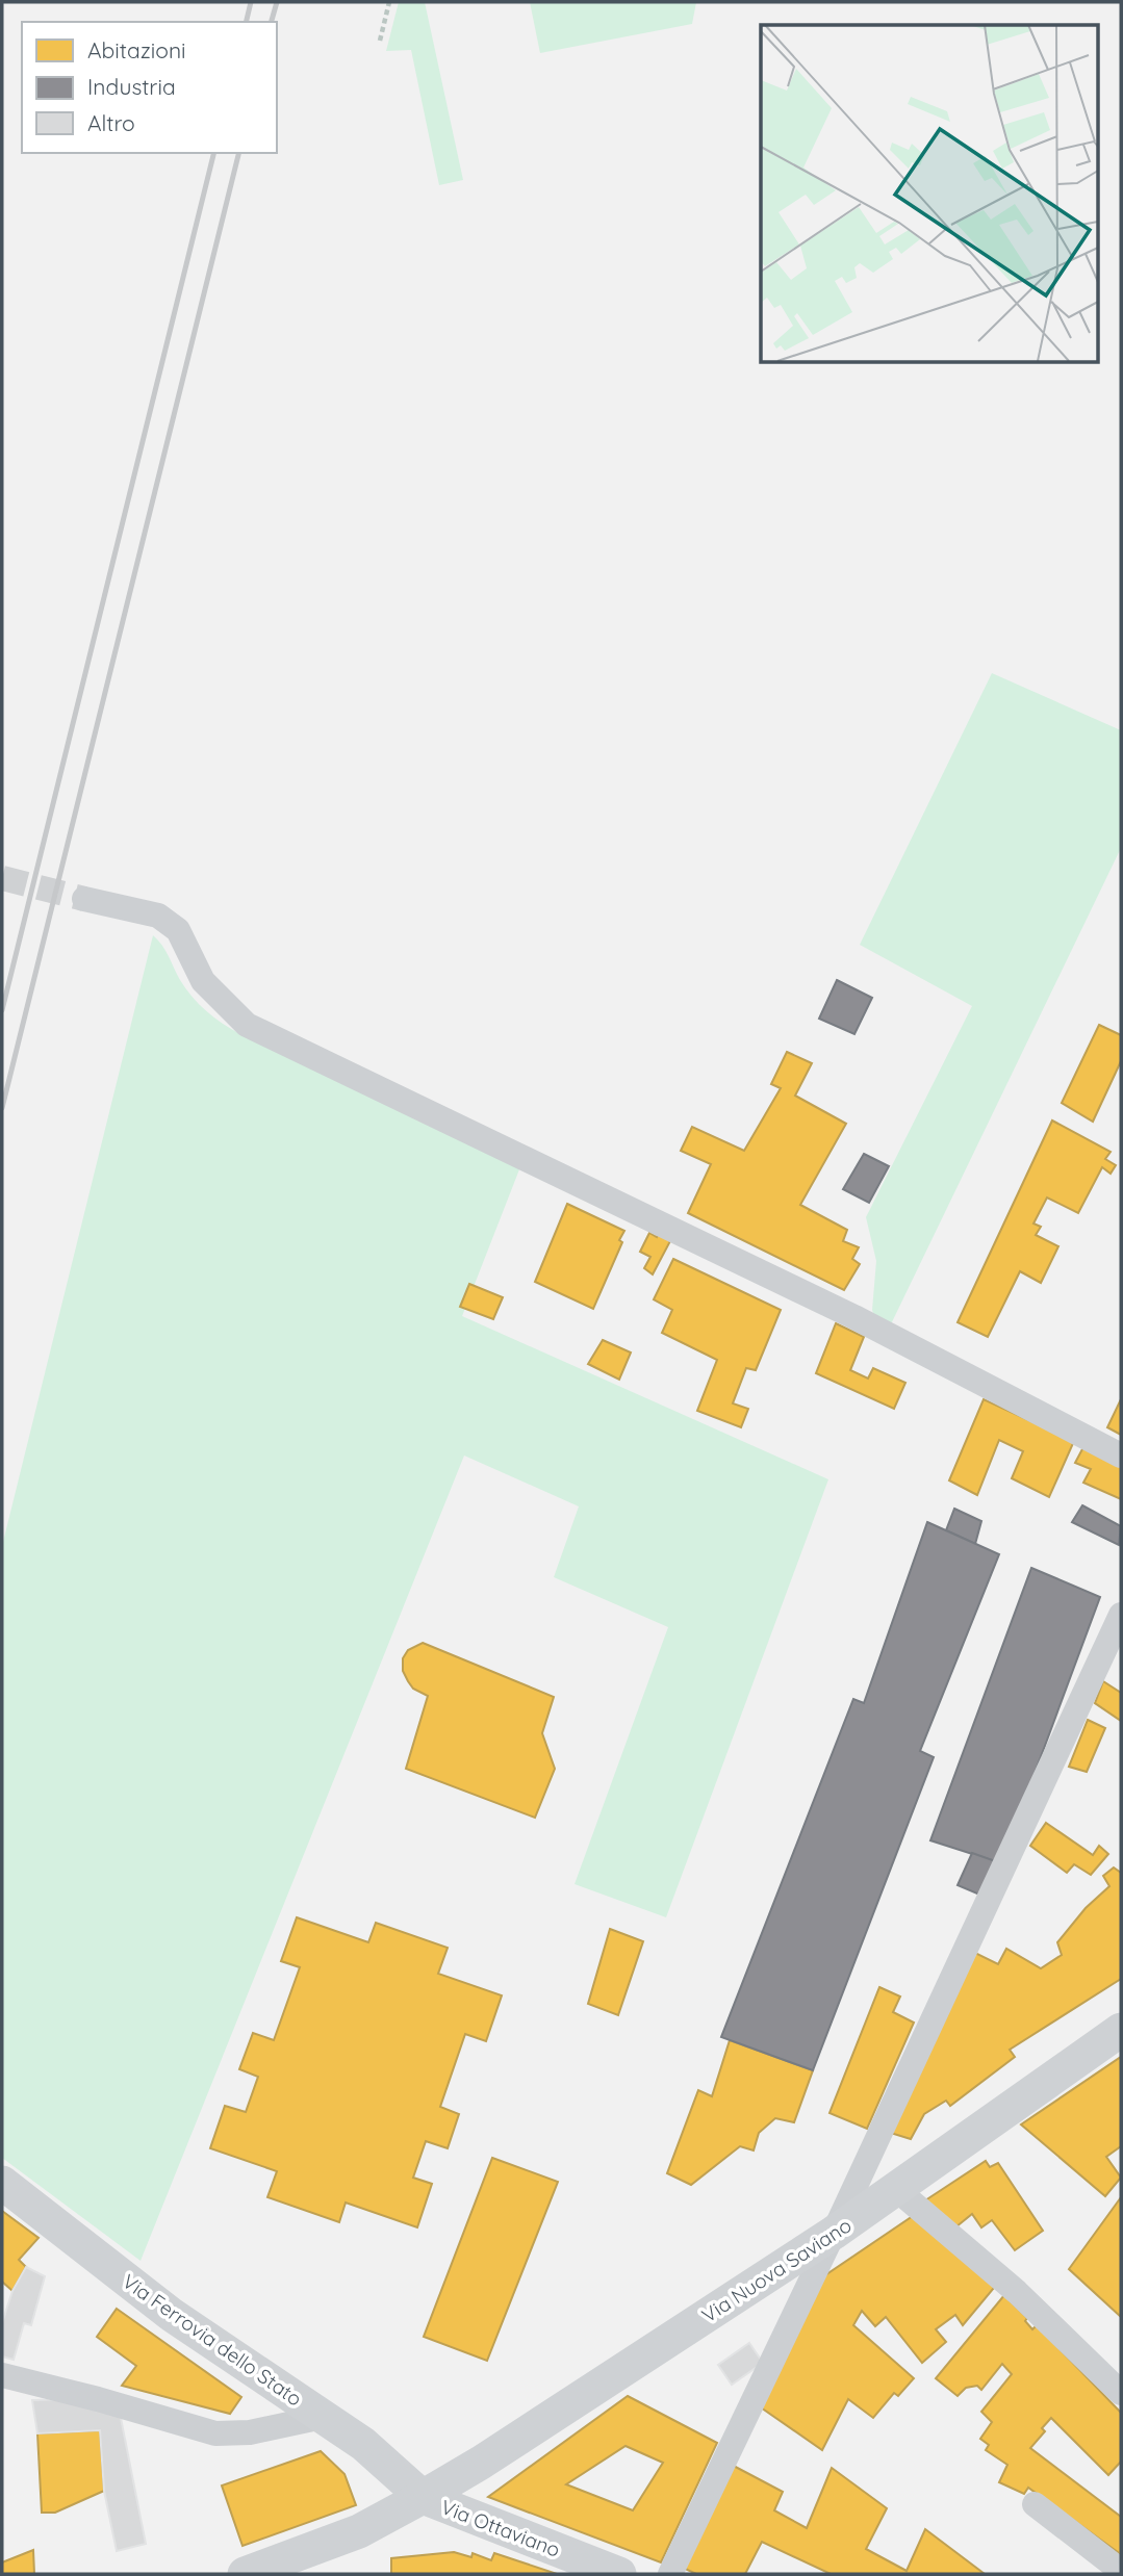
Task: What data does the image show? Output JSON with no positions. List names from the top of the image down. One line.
{"streets":{"main road":["Via Nuova Saviano","Via Ferrovia dello Stato","Via Ottaviano"]},"crossings":[["Via Nuova Saviano","Via Ferrovia dello Stato"],["Via Nuova Saviano","Via Ottaviano"],["Via Ferrovia dello Stato","Via Ottaviano"]],"legend":["Abitazioni","Industria","Altro"]}
